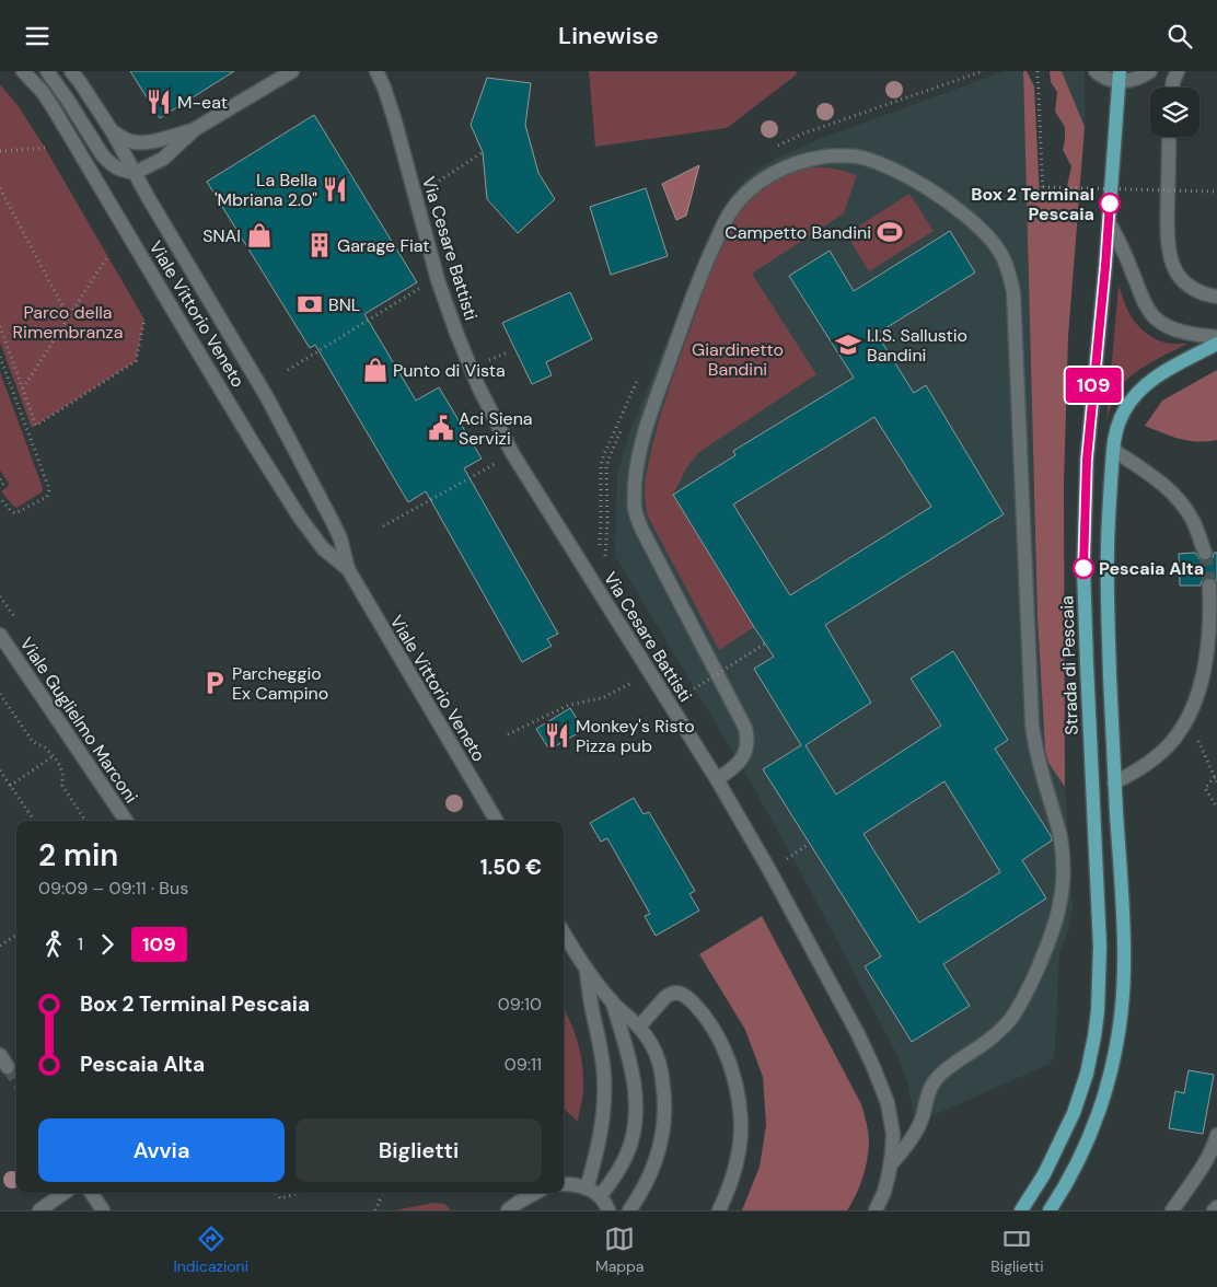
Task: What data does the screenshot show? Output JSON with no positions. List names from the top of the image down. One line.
{"streets":{"main road":["Strada di Pescaia"],"street":["Via Cesare Battisti","Viale Vittorio Veneto","Viale Guglielmo Marconi"]},"parks":["Parco della Rimembranza","Giardinetto Bandini"],"places":{"restaurant":["M-eat","La Bella 'Mbriana 2.0\"","Monkey's Risto Pizza pub"],"other":["Box 2 Terminal Pescaia","Pescaia Alta"],"sports":["Campetto Bandini"],"shop":["SNAI","Punto di Vista"],"building":["Garage Fiat"],"bank":["BNL"],"school or university":["I.I.S. Sallustio Bandini"],"public building":["Aci Siena Servizi"],"parking":["Parcheggio Ex Campino"]},"lines":["bus line 109"],"page":{"header":"Linewise","on_map":"109","heading":["2 min","09:09 – 09:11 · Bus","1.50 €"],"legs":["1","109"],"list":[{"name":"Box 2 Terminal Pescaia","value":"09:10"},{"name":"Pescaia Alta","value":"09:11"}],"buttons":["Avvia","Biglietti"],"tabs":["Indicazioni","Mappa","Biglietti"]}}
